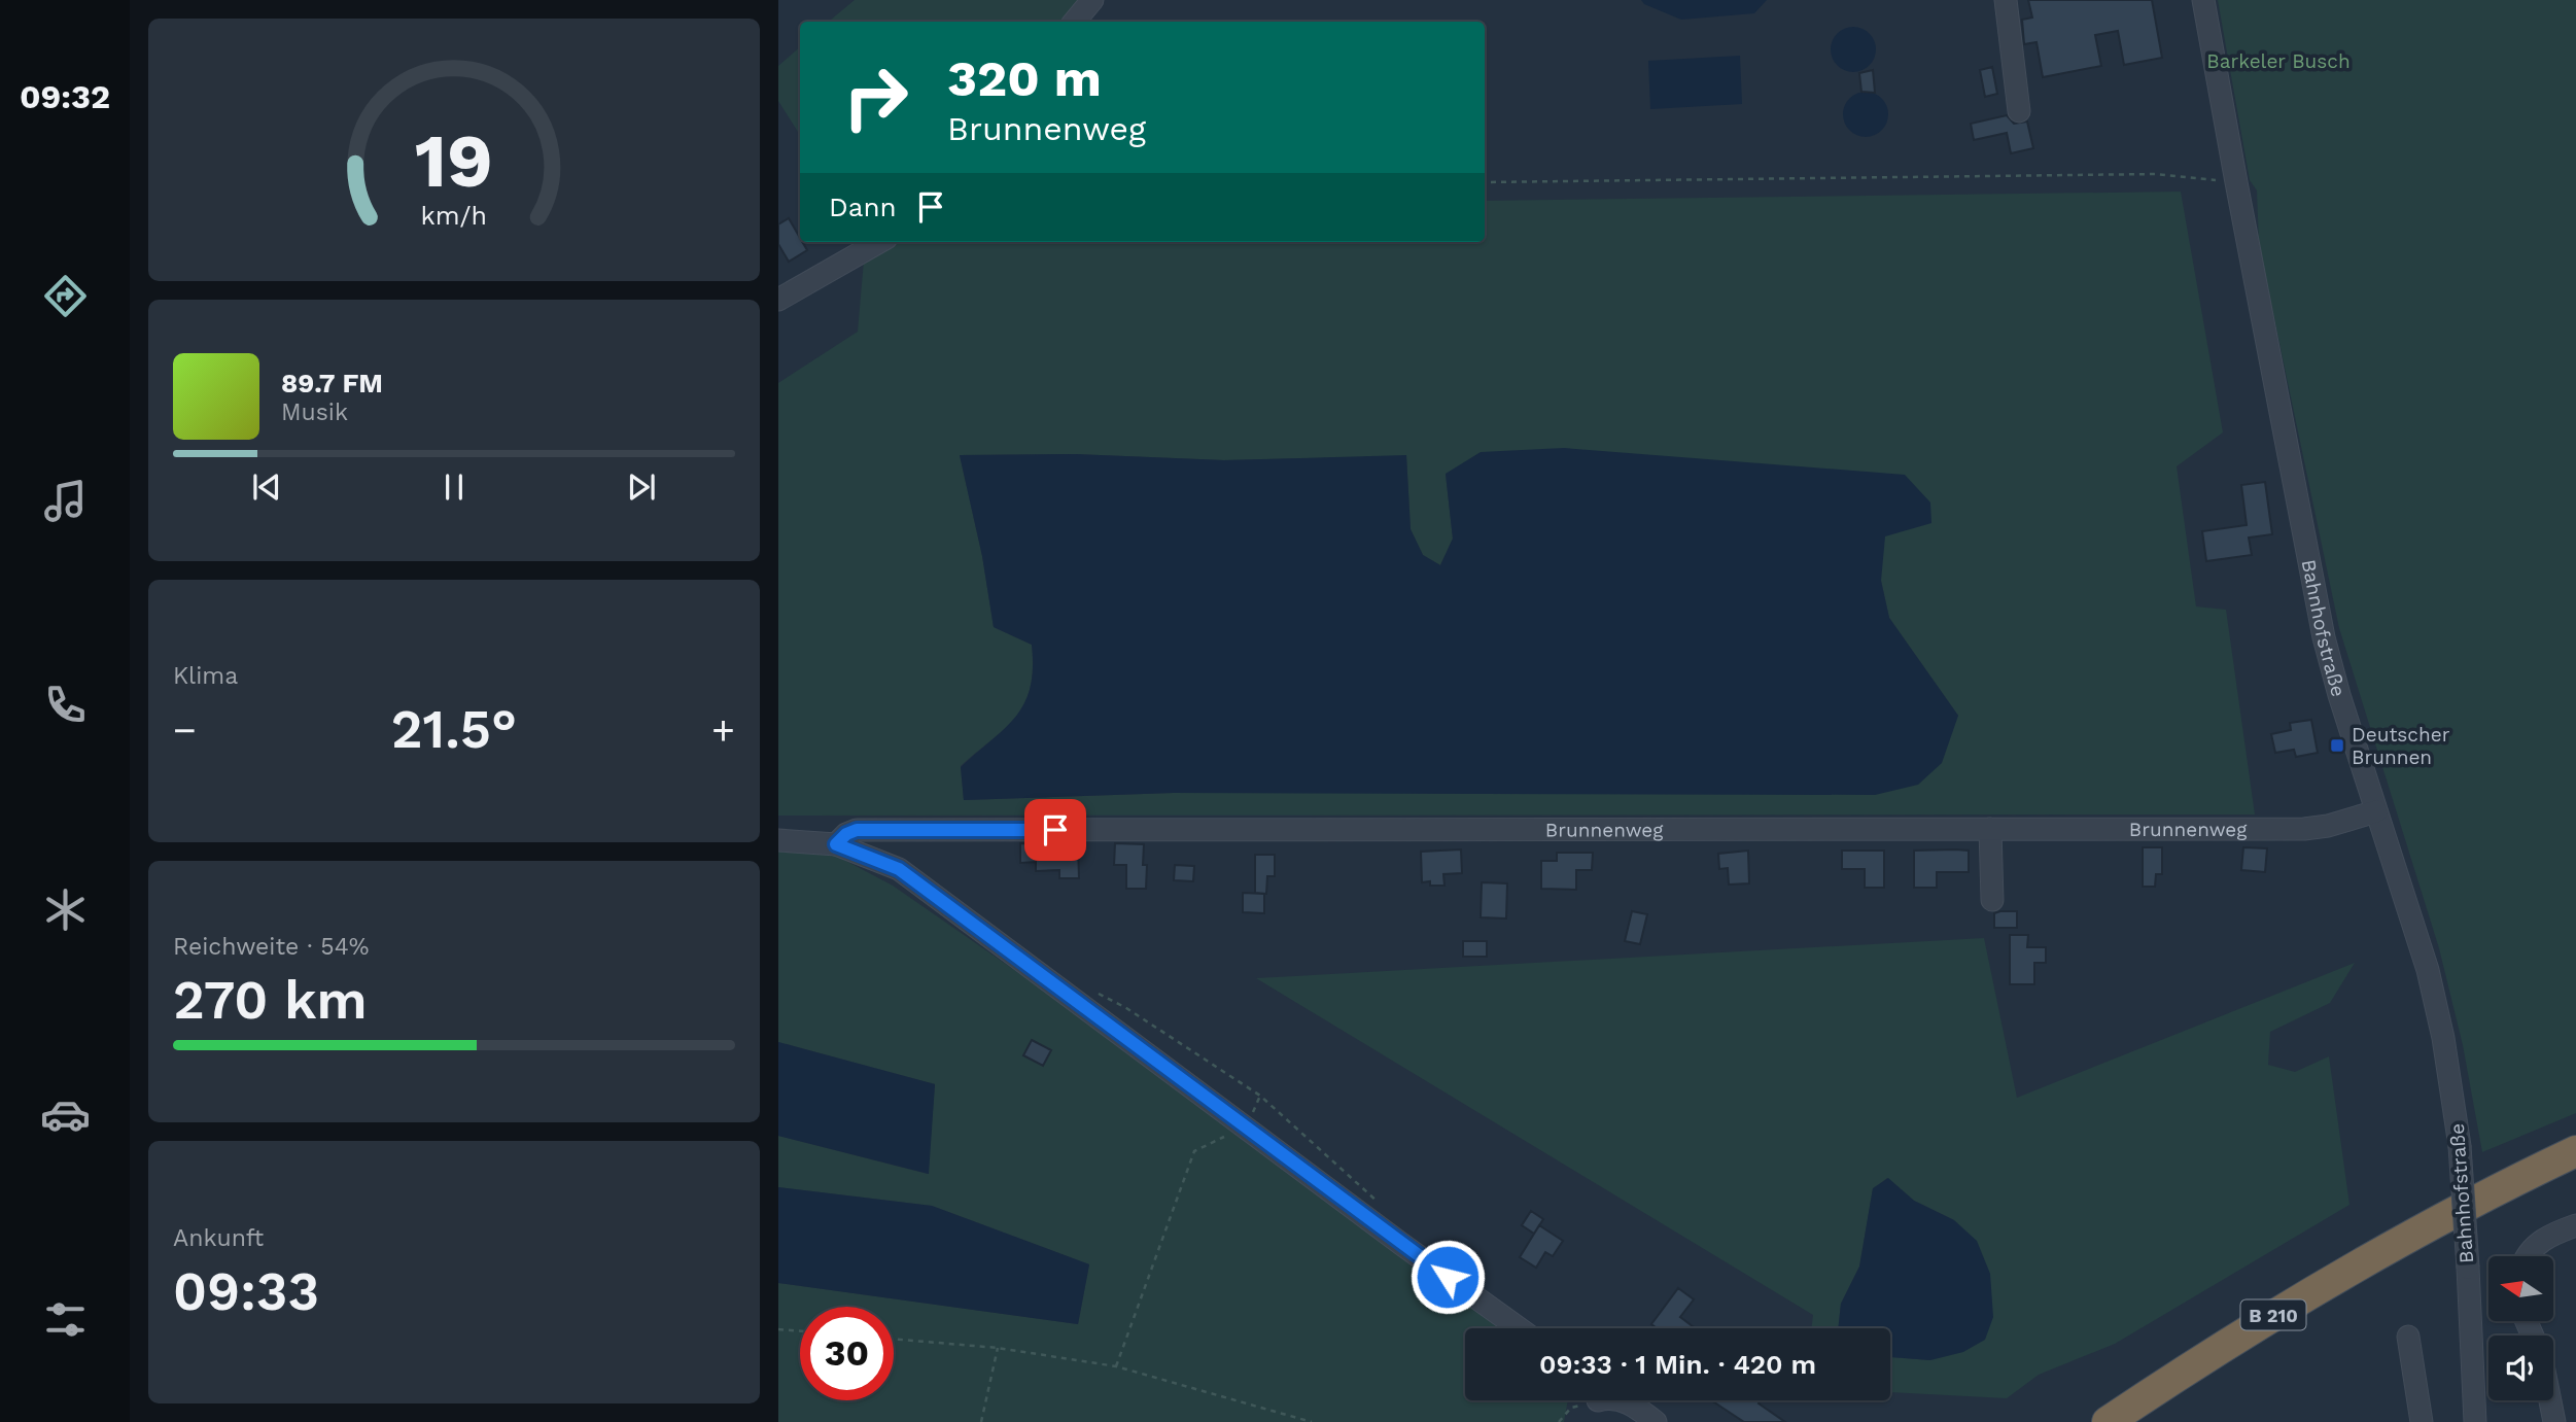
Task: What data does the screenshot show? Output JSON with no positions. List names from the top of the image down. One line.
{"streets":{"highway":["B 210"],"street":["Bahnhofstraße","Brunnenweg"]},"crossings":[["Bahnhofstraße","Brunnenweg"]],"parks":["Barkeler Busch"],"places":{"transit":["Deutscher Brunnen"]},"north":"left","page":{"tabs":"09:32","turn":["320 m","Brunnenweg"],"then":"Dann","song":["89.7 FM","Musik"],"tile":["Klima",["Reichweite · 54%","270 km"],["Ankunft","09:33"]],"heat":["−","21.5°","+"],"limit":"30","trip":"09:33 · 1 Min. · 420 m","gauge":["19","km/h"]}}
